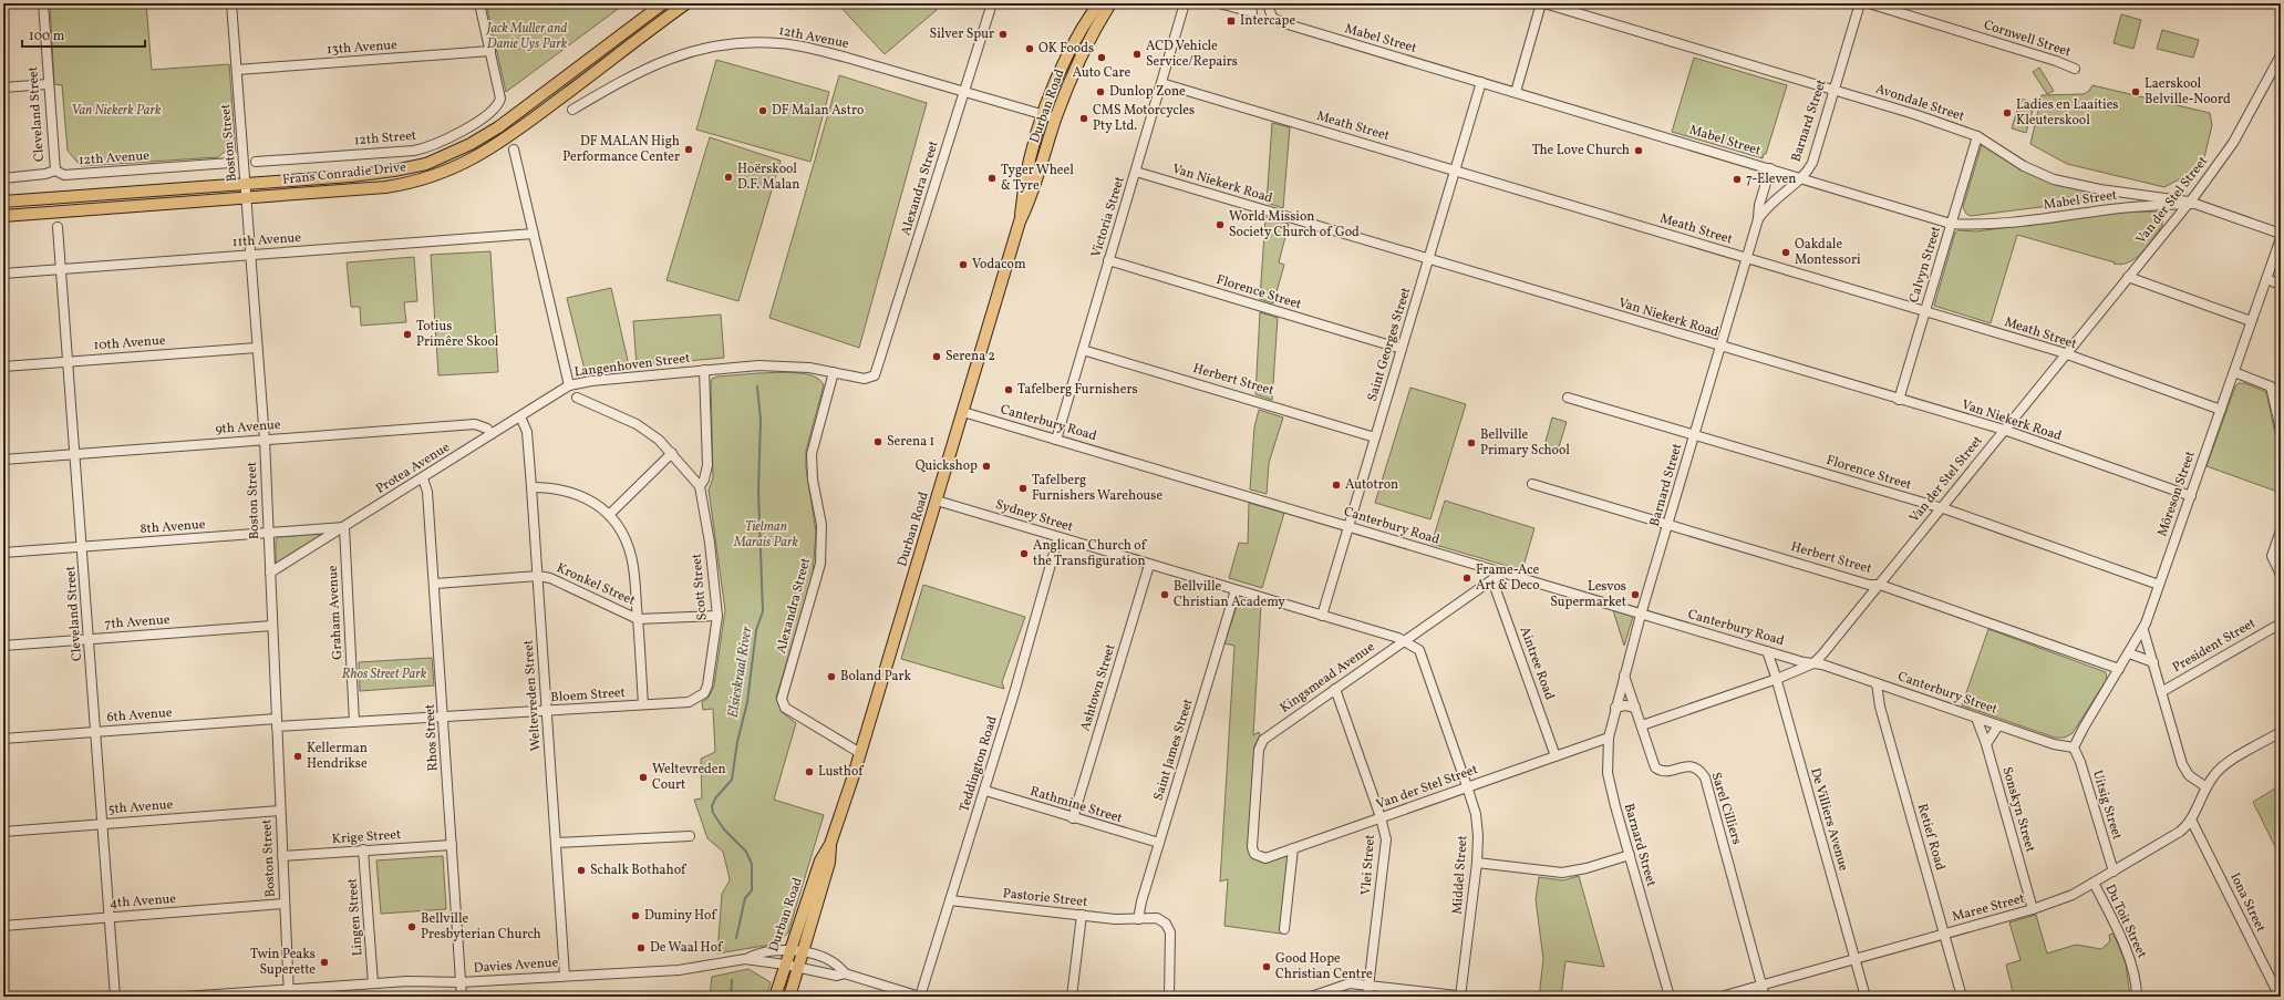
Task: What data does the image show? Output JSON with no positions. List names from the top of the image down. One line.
{"streets":{"main road":["Durban Road","Frans Conradie Drive"],"street":["12th Avenue","Mabel Street","Cornwell Street","13th Avenue","Avondale Street","Cleveland Street","Barnard Street","Meath Street","12th Street","Boston Street","Van Niekerk Road","Alexandra Street","Van der Stel Street","Victoria Street","11th Avenue","Calvyn Street","Florence Street","10th Avenue","Saint Georges Street","Langenhoven Street","Herbert Street","Canterbury Road","9th Avenue","Protea Avenue","Môreson Street","Sydney Street","8th Avenue","Kronkel Street","Scott Street","Graham Avenue","7th Avenue","President Street","Aintree Road","Kingsmead Avenue","Ashtown Street","Canterbury Street","Weltevreden Street","Bloem Street","6th Avenue","Rhos Street","Saint James Street","Teddington Road","Rathmine Street","Uitsig Street","5th Avenue","Sarel Cilliers","Sonskyn Street","De Villiers Avenue","Krige Street","Retief Road","Vlei Street","Middel Street","Pastorie Street","4th Avenue","Iona Street","Maree Street","Lingen Street","Du Toit Street","Davies Avenue"]},"crossings":[["12th Avenue","Durban Road"],["12th Avenue","Cleveland Street"],["12th Avenue","Alexandra Street"],["Mabel Street","Avondale Street"],["Mabel Street","Barnard Street"],["Mabel Street","Van der Stel Street"],["Mabel Street","Calvyn Street"],["Mabel Street","Saint Georges Street"],["13th Avenue","12th Street"],["13th Avenue","Boston Street"],["Avondale Street","Barnard Street"],["Avondale Street","Van der Stel Street"],["Avondale Street","Calvyn Street"],["Durban Road","Alexandra Street"],["Durban Road","Canterbury Road"],["Durban Road","Sydney Street"],["Durban Road","Davies Avenue"],["Cleveland Street","11th Avenue"],["Cleveland Street","10th Avenue"],["Cleveland Street","9th Avenue"],["Cleveland Street","8th Avenue"],["Cleveland Street","7th Avenue"],["Cleveland Street","6th Avenue"],["Cleveland Street","5th Avenue"],["Cleveland Street","4th Avenue"],["Barnard Street","Meath Street"],["Barnard Street","Van Niekerk Road"],["Barnard Street","Van der Stel Street"],["Barnard Street","Florence Street"],["Barnard Street","Herbert Street"],["Barnard Street","Canterbury Road"],["Barnard Street","Sarel Cilliers"],["Meath Street","Van der Stel Street"],["Meath Street","Victoria Street"],["Meath Street","Calvyn Street"],["Meath Street","Saint Georges Street"],["Meath Street","Môreson Street"],["Boston Street","Frans Conradie Drive"],["Boston Street","11th Avenue"],["Boston Street","10th Avenue"],["Boston Street","9th Avenue"],["Boston Street","Protea Avenue"],["Boston Street","8th Avenue"],["Boston Street","7th Avenue"],["Boston Street","Bloem Street"],["Boston Street","6th Avenue"],["Boston Street","5th Avenue"],["Boston Street","Krige Street"],["Boston Street","4th Avenue"],["Boston Street","Davies Avenue"],["Van Niekerk Road","Van der Stel Street"],["Van Niekerk Road","Victoria Street"],["Van Niekerk Road","Calvyn Street"],["Van Niekerk Road","Saint Georges Street"],["Van Niekerk Road","Môreson Street"],["Alexandra Street","Langenhoven Street"],["Van der Stel Street","Florence Street"],["Van der Stel Street","Herbert Street"],["Van der Stel Street","Canterbury Road"],["Van der Stel Street","Aintree Road"],["Van der Stel Street","Kingsmead Avenue"],["Van der Stel Street","Canterbury Street"],["Van der Stel Street","Sarel Cilliers"],["Van der Stel Street","De Villiers Avenue"],["Van der Stel Street","Vlei Street"],["Van der Stel Street","Middel Street"],["Victoria Street","Florence Street"],["Victoria Street","Herbert Street"],["Victoria Street","Canterbury Road"],["11th Avenue","Langenhoven Street"],["Florence Street","Saint Georges Street"],["Florence Street","Môreson Street"],["Saint Georges Street","Herbert Street"],["Saint Georges Street","Canterbury Road"],["Saint Georges Street","Sydney Street"],["Langenhoven Street","Protea Avenue"],["Herbert Street","Môreson Street"],["Canterbury Road","Kingsmead Avenue"],["Canterbury Road","Canterbury Street"],["Canterbury Road","De Villiers Avenue"],["9th Avenue","Protea Avenue"],["Protea Avenue","8th Avenue"],["Protea Avenue","Graham Avenue"],["Protea Avenue","Weltevreden Street"],["Protea Avenue","Rhos Street"],["Môreson Street","Canterbury Street"],["Môreson Street","Uitsig Street"],["Sydney Street","Kingsmead Avenue"],["Sydney Street","Ashtown Street"],["Sydney Street","Saint James Street"],["Sydney Street","Teddington Road"],["Sydney Street","Middel Street"],["8th Avenue","Graham Avenue"],["Kronkel Street","Scott Street"],["Kronkel Street","Weltevreden Street"],["Kronkel Street","Rhos Street"],["Scott Street","Bloem Street"],["Graham Avenue","Bloem Street"],["Aintree Road","Kingsmead Avenue"],["Kingsmead Avenue","Vlei Street"],["Kingsmead Avenue","Middel Street"],["Ashtown Street","Rathmine Street"],["Canterbury Street","Uitsig Street"],["Canterbury Street","Sonskyn Street"],["Canterbury Street","Retief Road"],["Weltevreden Street","Bloem Street"],["Weltevreden Street","Davies Avenue"],["Bloem Street","6th Avenue"],["Bloem Street","Rhos Street"],["Rhos Street","Krige Street"],["Rhos Street","Davies Avenue"],["Saint James Street","Rathmine Street"],["Saint James Street","Pastorie Street"],["Teddington Road","Rathmine Street"],["Teddington Road","Pastorie Street"],["Uitsig Street","Maree Street"],["Sarel Cilliers","Maree Street"],["Sonskyn Street","Maree Street"],["De Villiers Avenue","Maree Street"],["Krige Street","Lingen Street"],["Retief Road","Maree Street"],["Iona Street","Maree Street"],["Maree Street","Du Toit Street"],["Lingen Street","Davies Avenue"]],"water":["Elsieskraal River"],"parks":["Jack Muller and Danie Uys Park","Van Niekerk Park","Tielman Marais Park","Rhos Street Park"],"places":{"transit":["Intercape"],"other":["Silver Spur","OK Foods","ACD Vehicle Service/Repairs","Auto Care","Dunlop Zone","Laerskool Belville-Noord","DF Malan Astro","Ladies en Laaities Kleuterskool","CMS Motorcycles Pty Ltd.","DF MALAN High Performance Center","The Love Church","Hoërskool D.F. Malan","Tyger Wheel & Tyre","7-Eleven","World Mission Society Church of God","Oakdale Montessori","Vodacom","Totius Primêre Skool","Serena 2","Tafelberg Furnishers","Serena 1","Bellville Primary School","Quickshop","Autotron","Tafelberg Furnishers Warehouse","Anglican Church of the Transfiguration","Frame-Ace Art & Deco","Bellville Christian Academy","Lesvos Supermarket","Boland Park","Kellerman Hendrikse","Lusthof","Weltevreden Court","Schalk Bothahof","Duminy Hof","Bellville Presbyterian Church","De Waal Hof","Twin Peaks Superette","Good Hope Christian Centre"]},"scale_bar":"100 m"}
